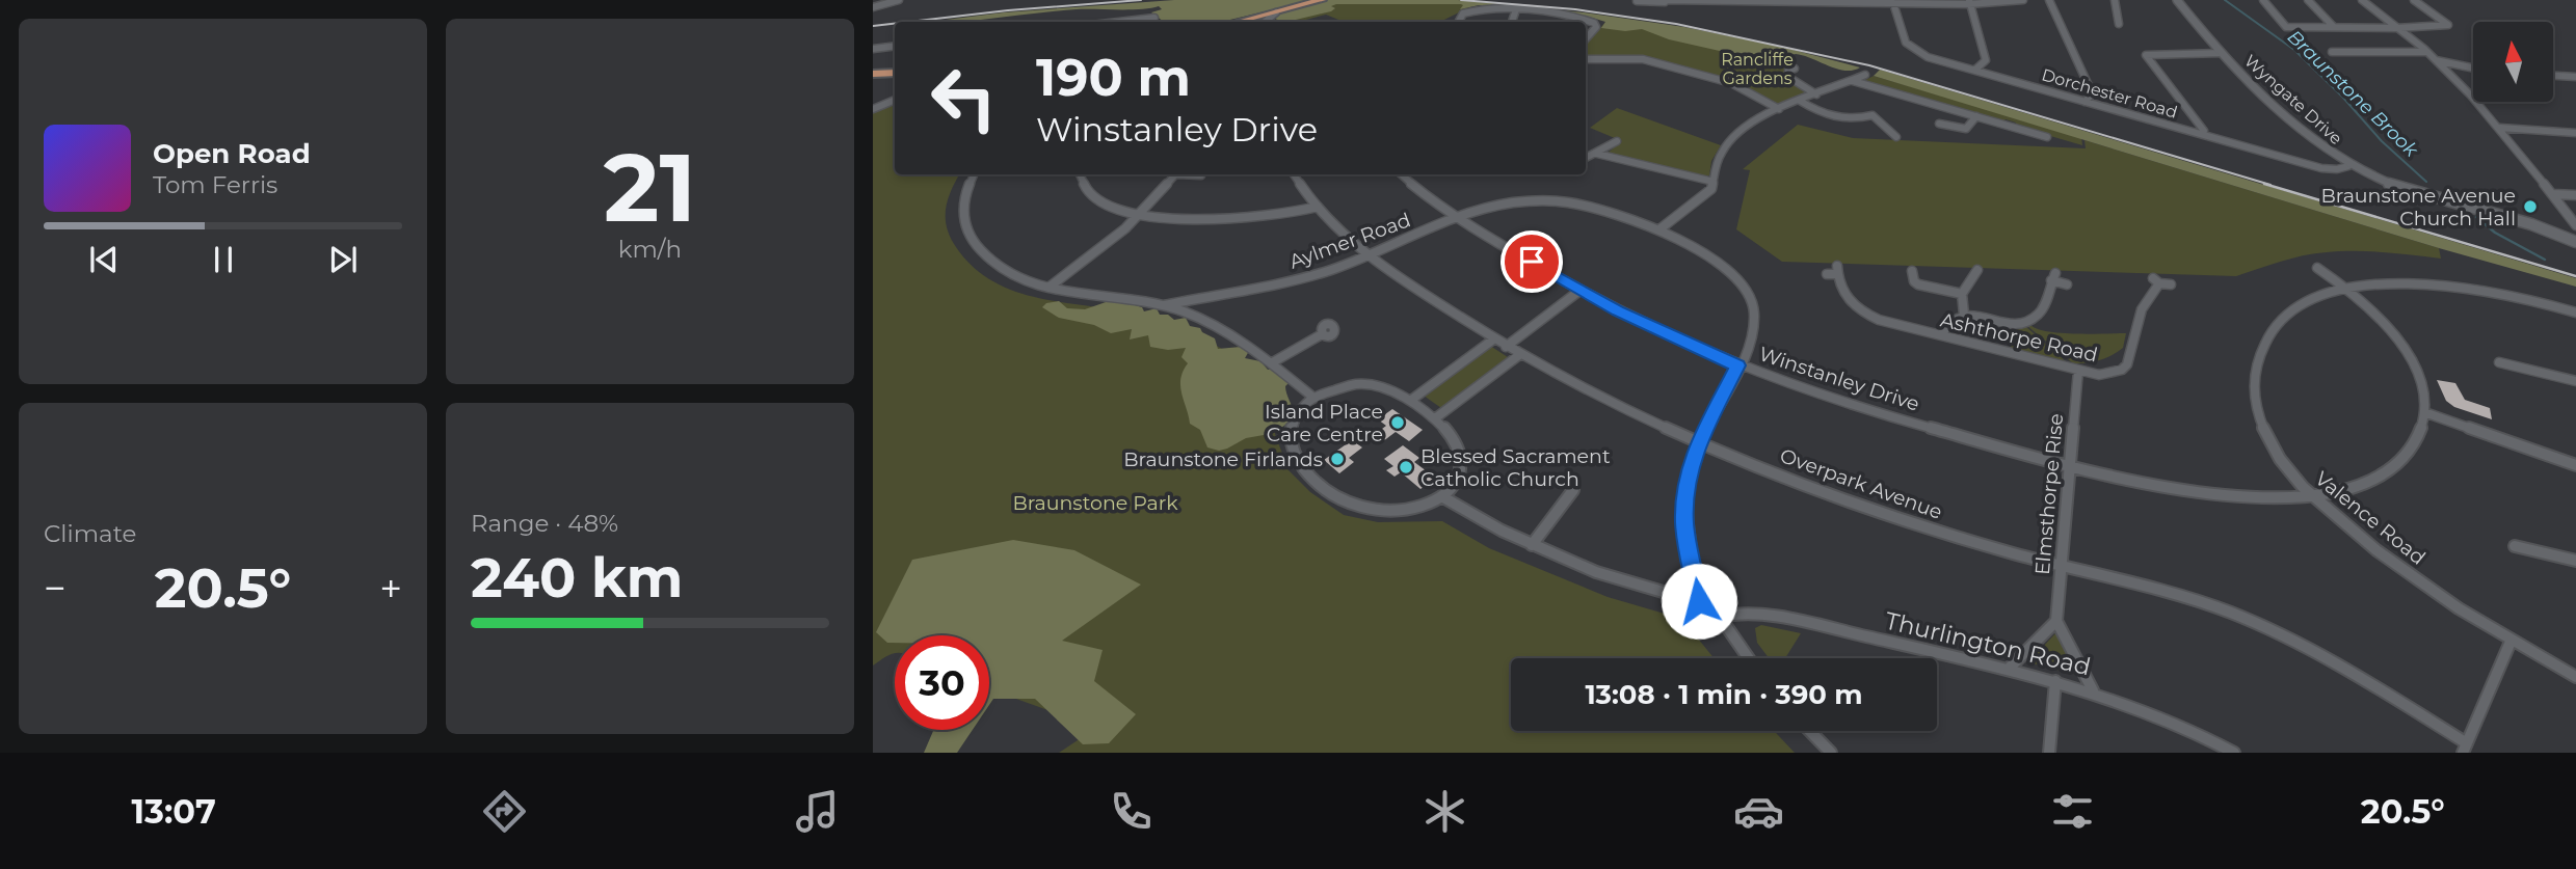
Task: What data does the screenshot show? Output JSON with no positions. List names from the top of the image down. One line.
{"streets":{"street":["Dorchester Road","Wyngate Drive","Aylmer Road","Ashthorpe Road","Winstanley Drive","Overpark Avenue","Elmsthorpe Rise","Valence Road","Thurlington Road"]},"crossings":[["Dorchester Road","Wyngate Drive"],["Aylmer Road","Winstanley Drive"],["Aylmer Road","Overpark Avenue"],["Ashthorpe Road","Elmsthorpe Rise"],["Winstanley Drive","Elmsthorpe Rise"],["Winstanley Drive","Valence Road"],["Overpark Avenue","Elmsthorpe Rise"]],"water":["Braunstone Brook"],"parks":["Rancliffe Gardens","Braunstone Park"],"places":["Braunstone Avenue Church Hall","Island Place Care Centre","Braunstone Firlands","Blessed Sacrament Catholic Church"],"north":"top","page":{"tile":[["21","km/h"],"Climate",["Range · 48%","240 km"]],"turn":["190 m","Winstanley Drive"],"song":["Open Road","Tom Ferris"],"heat":["−","20.5°","+"],"limit":"30","trip":"13:08 · 1 min · 390 m","tabs":["13:07","20.5°"]}}
